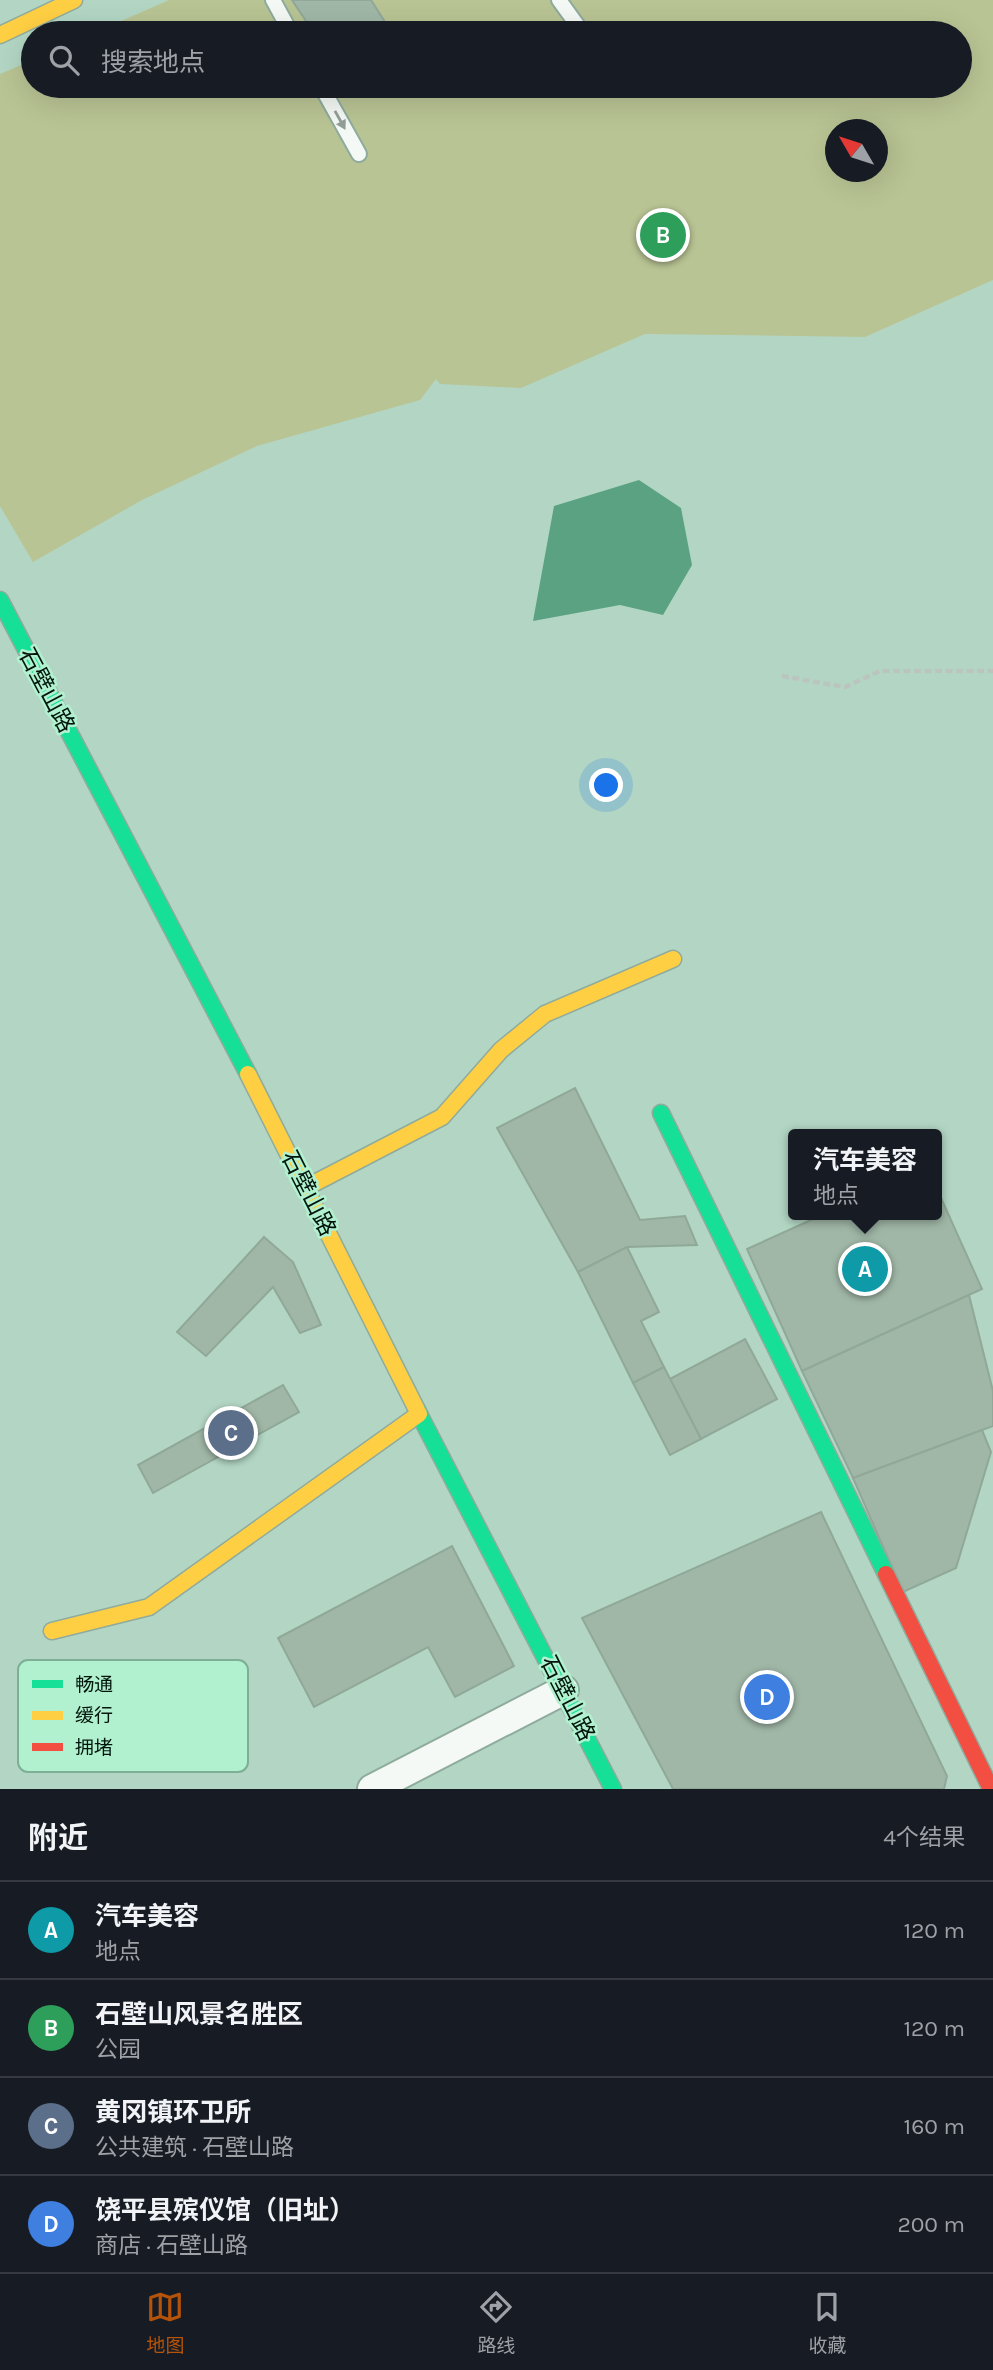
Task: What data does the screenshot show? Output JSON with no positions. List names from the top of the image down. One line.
{"streets":{"street":["石壁山路"]},"legend":["畅通","缓行","拥堵"],"north":"top left","page":{"search":"搜索地点","pins":["B","A","C","D"],"popup":["汽车美容","地点"],"heading":["附近","4个结果"],"list":[{"mark":"A","name":"汽车美容","note":"地点","value":"120 m"},{"mark":"B","name":"石壁山风景名胜区","note":"公园","value":"120 m"},{"mark":"C","name":"黄冈镇环卫所","note":"公共建筑 · 石壁山路","value":"160 m"},{"mark":"D","name":"饶平县殡仪馆（旧址）","note":"商店 · 石壁山路","value":"200 m"}],"nav":["地图","路线","收藏"]}}
